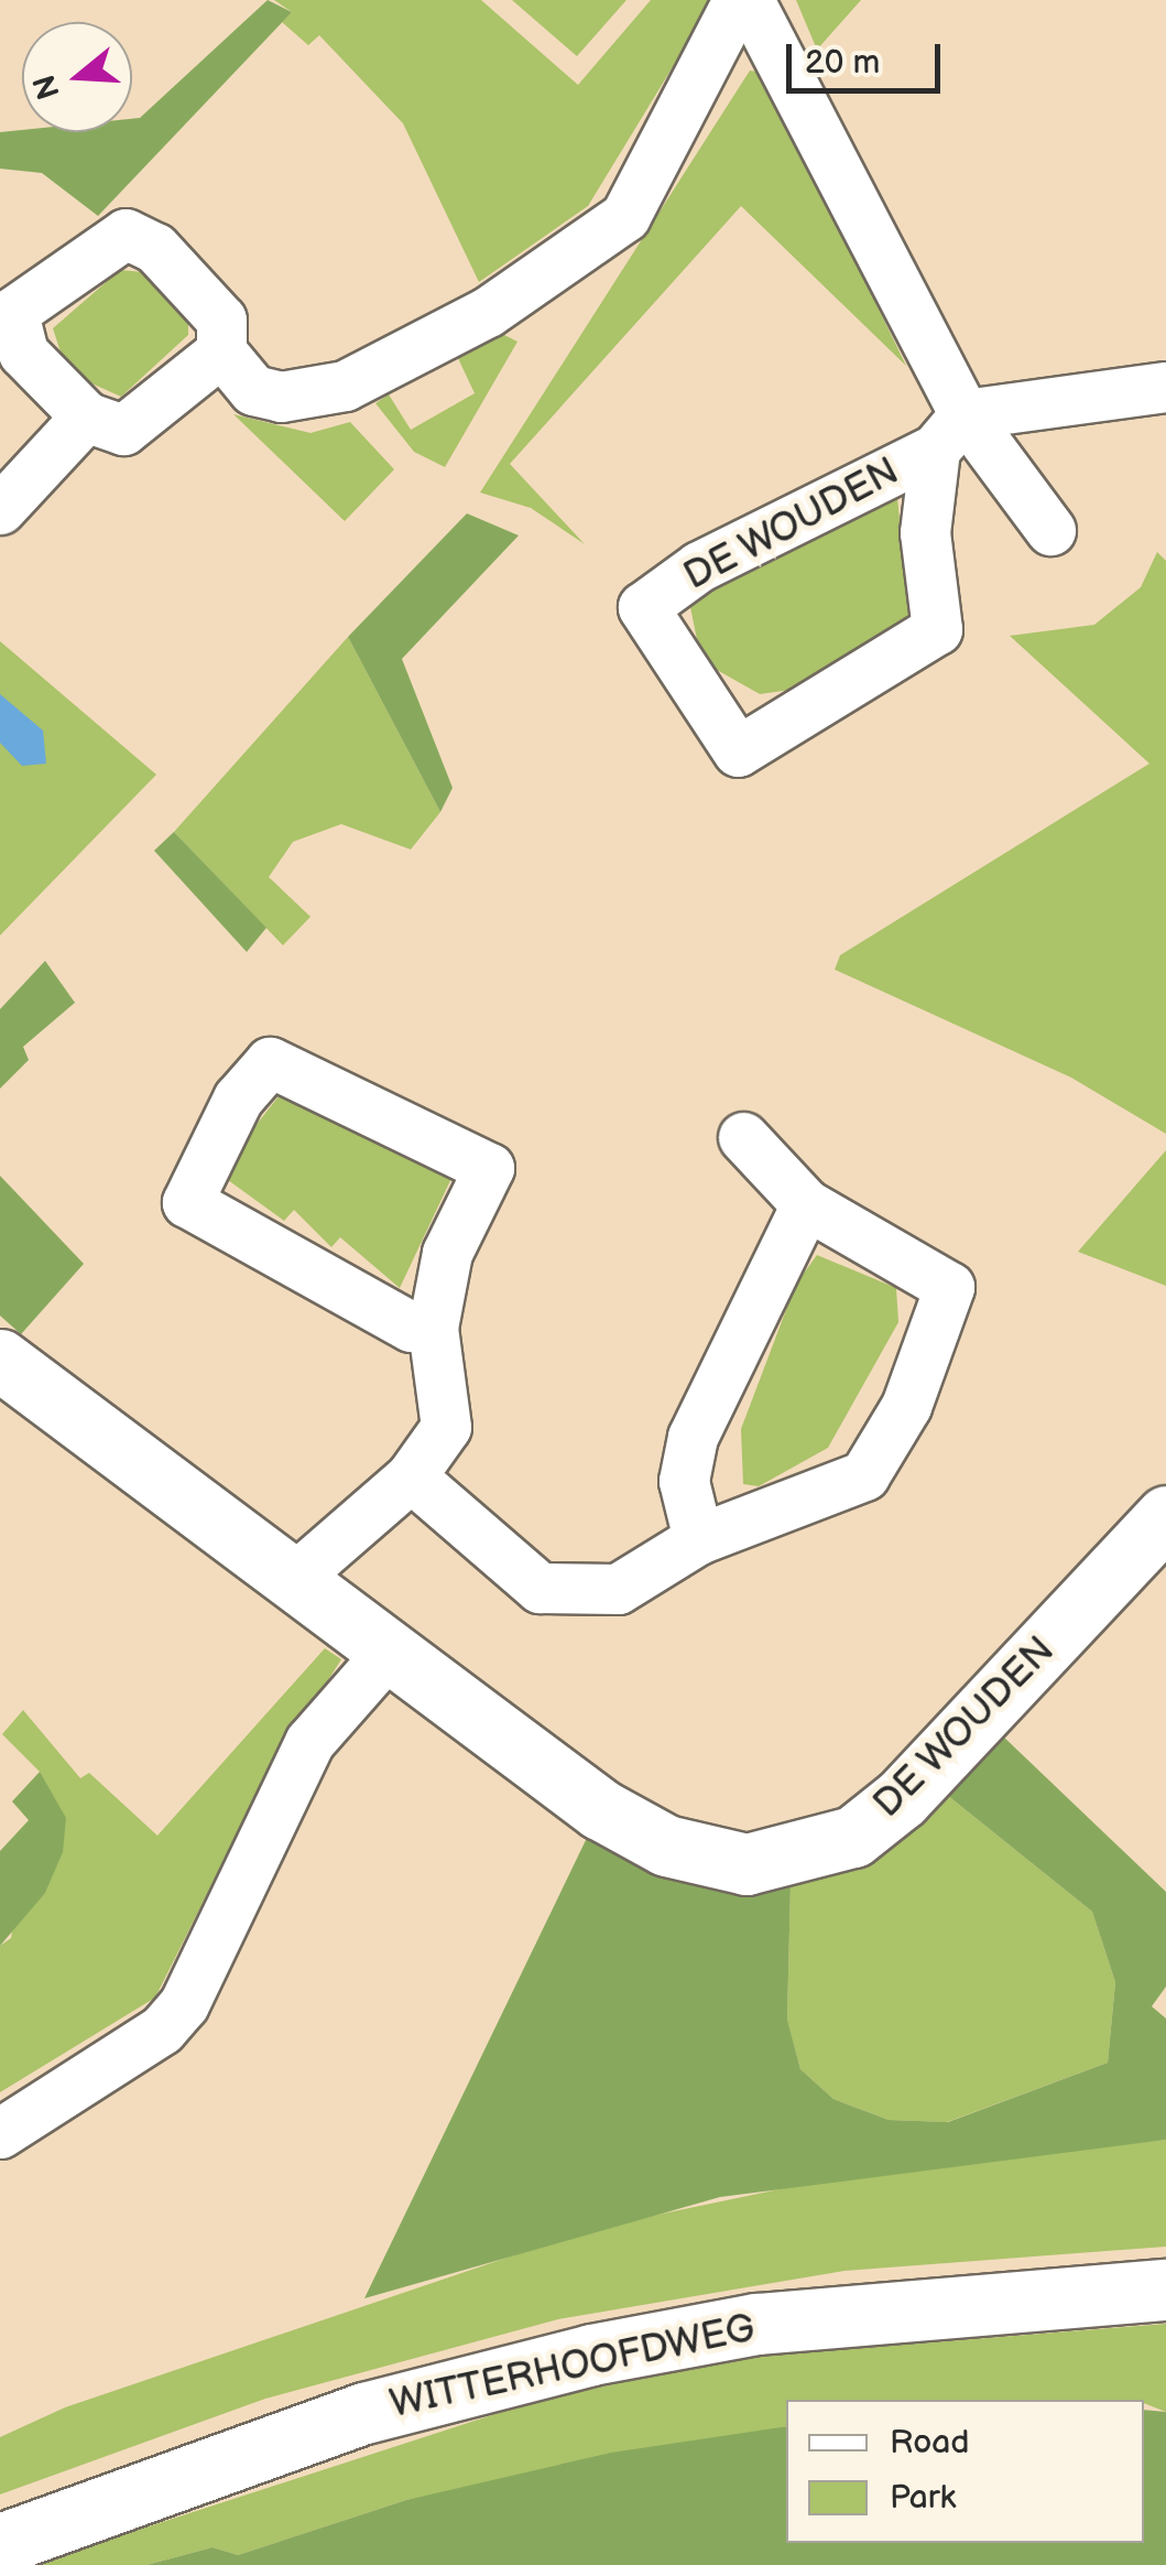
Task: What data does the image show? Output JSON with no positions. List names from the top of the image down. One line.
{"streets":{"street":["DE WOUDEN","WITTERHOOFDWEG"]},"legend":["Road","Park"],"scale_bar":"20 m","north":"left"}
